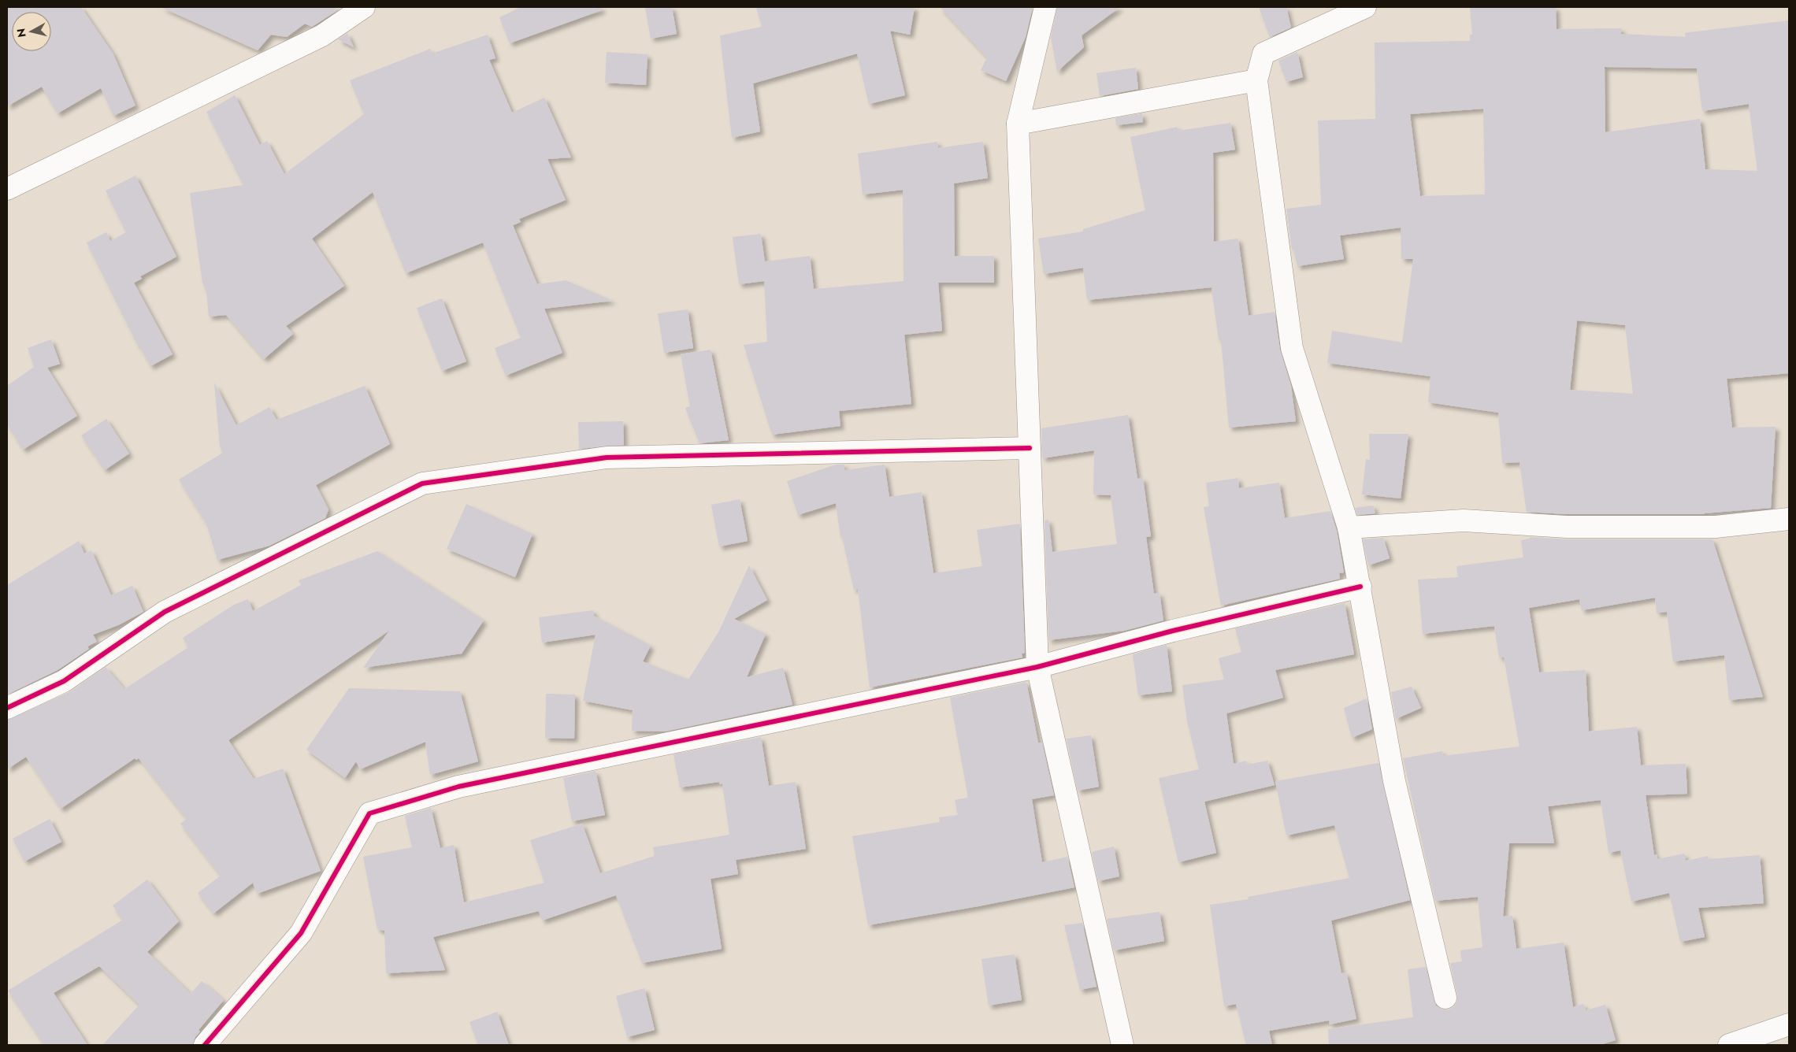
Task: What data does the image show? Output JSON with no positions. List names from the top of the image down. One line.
{"north":"left"}
